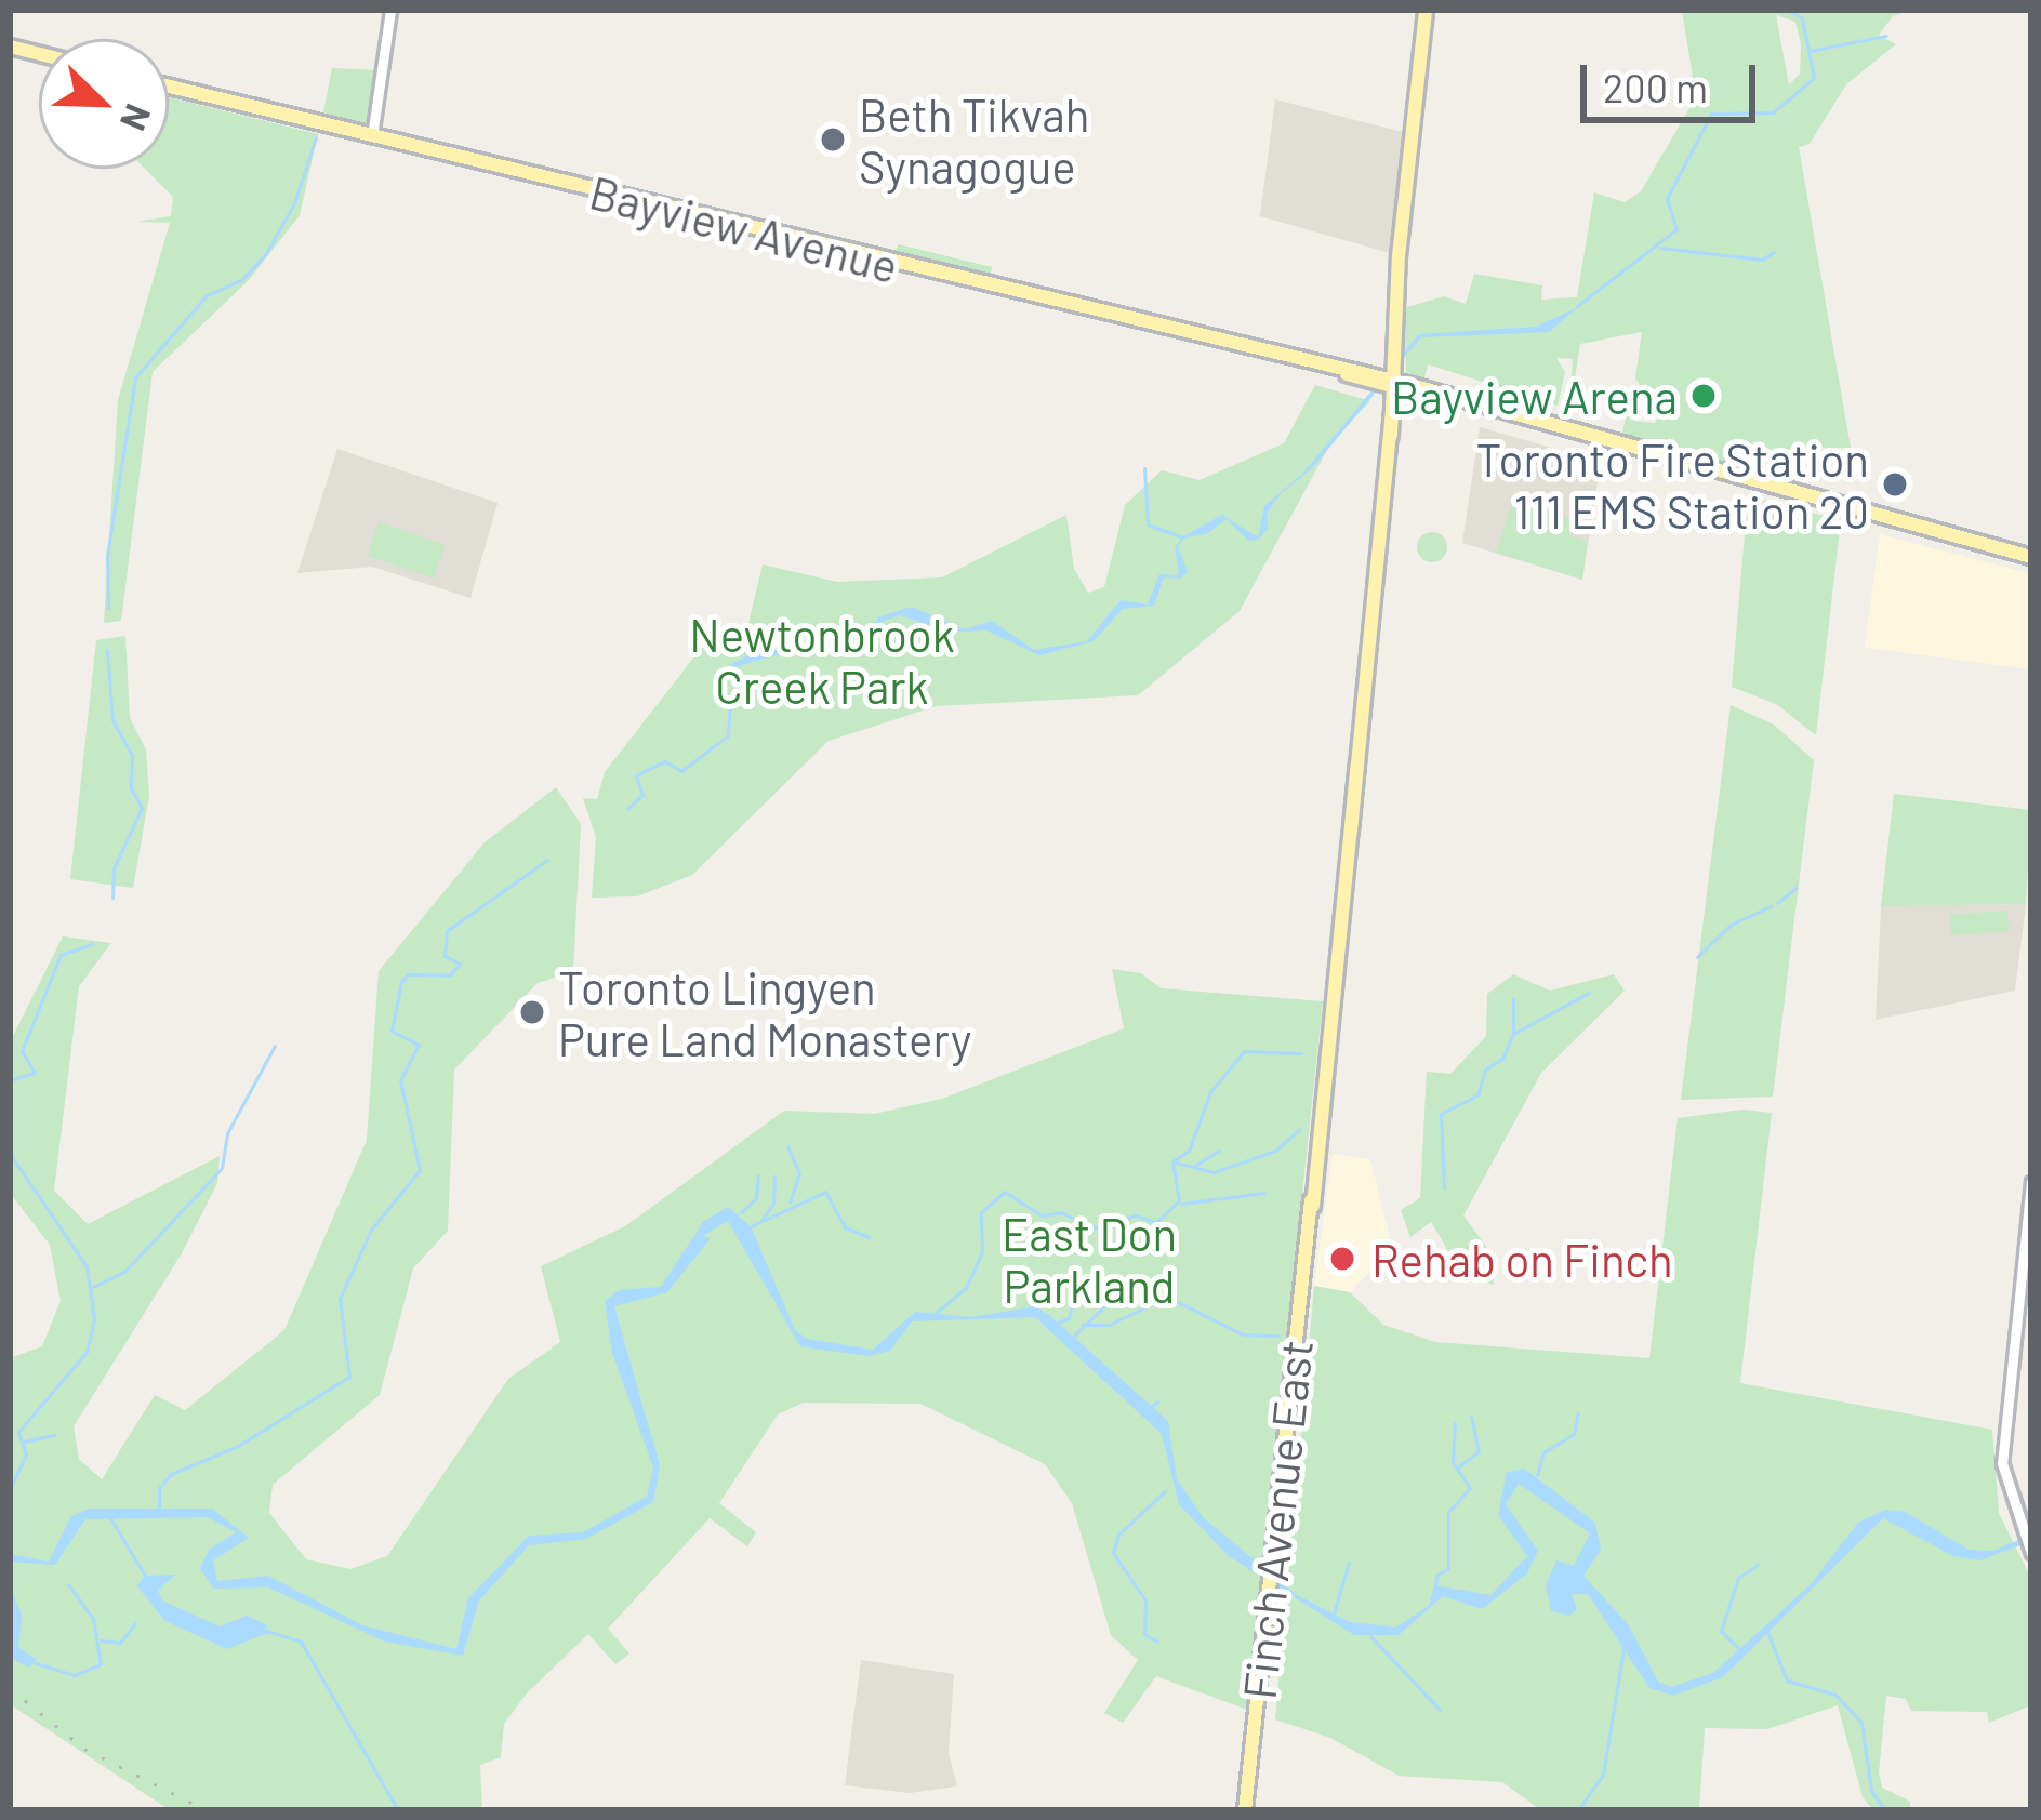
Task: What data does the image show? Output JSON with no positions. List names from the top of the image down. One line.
{"streets":{"main road":["Bayview Avenue","Finch Avenue East"]},"crossings":[["Bayview Avenue","Finch Avenue East"]],"parks":["Newtonbrook Creek Park","East Don Parkland"],"places":["Beth Tikvah Synagogue","Bayview Arena","Toronto Fire Station 111 EMS Station 20","Toronto Lingyen Pure Land Monastery","Rehab on Finch"],"scale_bar":"200 m","north":"bottom right"}
